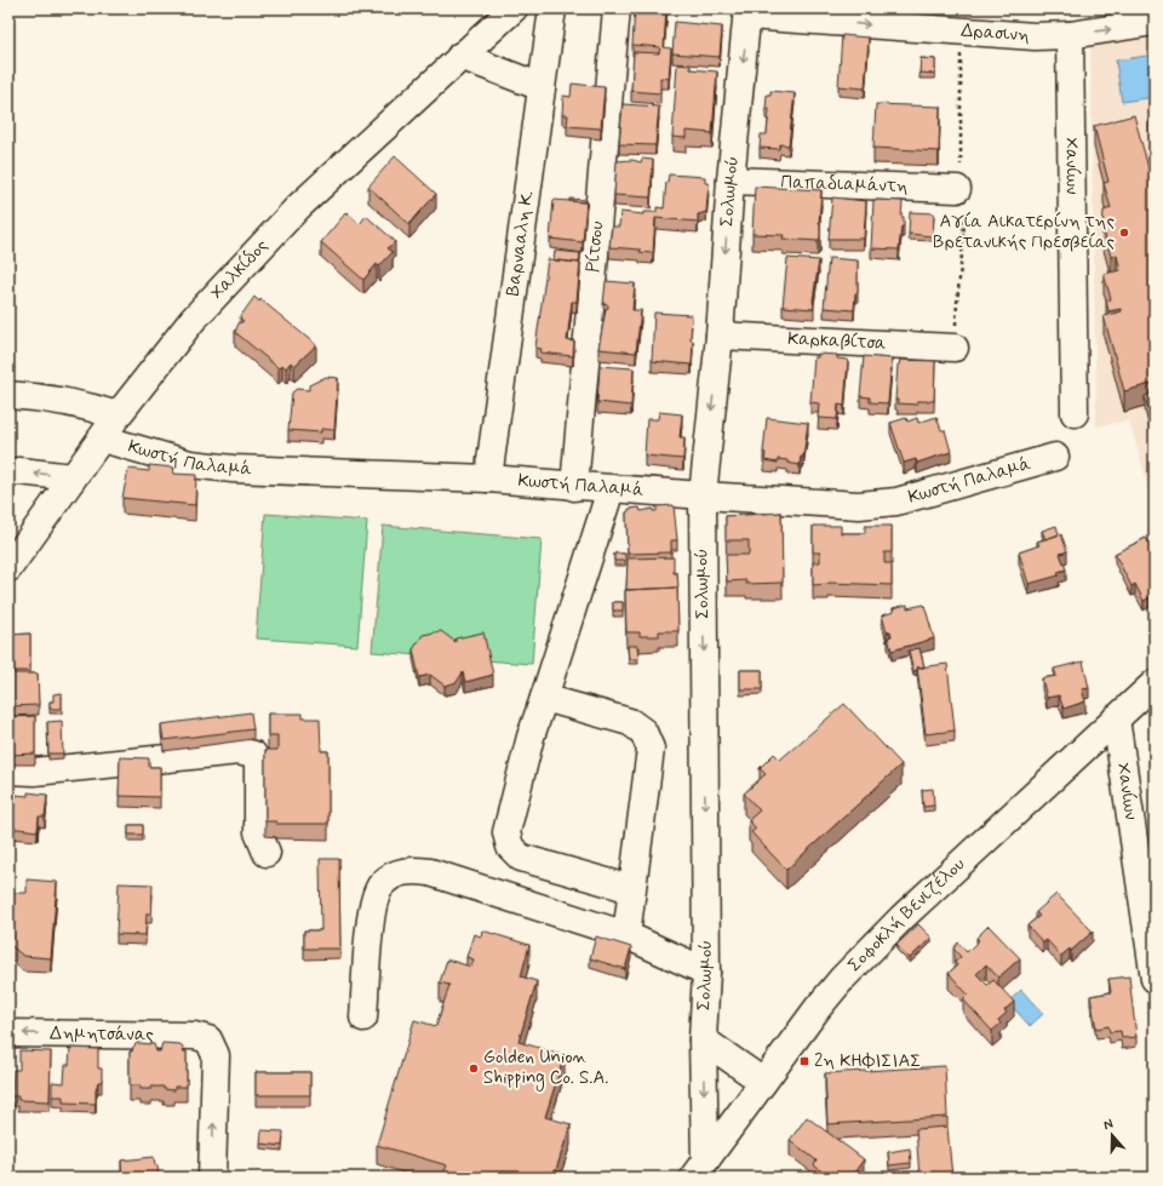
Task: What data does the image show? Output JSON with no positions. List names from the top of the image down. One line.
{"streets":{"street":["Δρασινη","Χανίων","Παπαδιαμάντη","Σολωμού","Βαρνααλη Κ.","Ρίτσου","Χαλκίδος","Καρκαβίτσα","Κωστή Παλαμά","Σοφοκλή Βενιζέλου","Δημητσάνας"]},"crossings":[["Δρασινη","Χανίων"],["Δρασινη","Σολωμού"],["Χανίων","Σοφοκλή Βενιζέλου"],["Παπαδιαμάντη","Σολωμού"],["Σολωμού","Καρκαβίτσα"],["Σολωμού","Κωστή Παλαμά"],["Σολωμού","Σοφοκλή Βενιζέλου"],["Βαρνααλη Κ.","Κωστή Παλαμά"],["Ρίτσου","Κωστή Παλαμά"],["Χαλκίδος","Κωστή Παλαμά"]],"one_way":["Δρασινη","Σολωμού"],"places":{"other":["Αγία Αικατερίνη της Βρετανικής Πρεσβείας","Golden Union Shipping Co. S.A."],"transit":["2η ΚΗΦΙΣΙΑΣ"]},"north":"top"}
